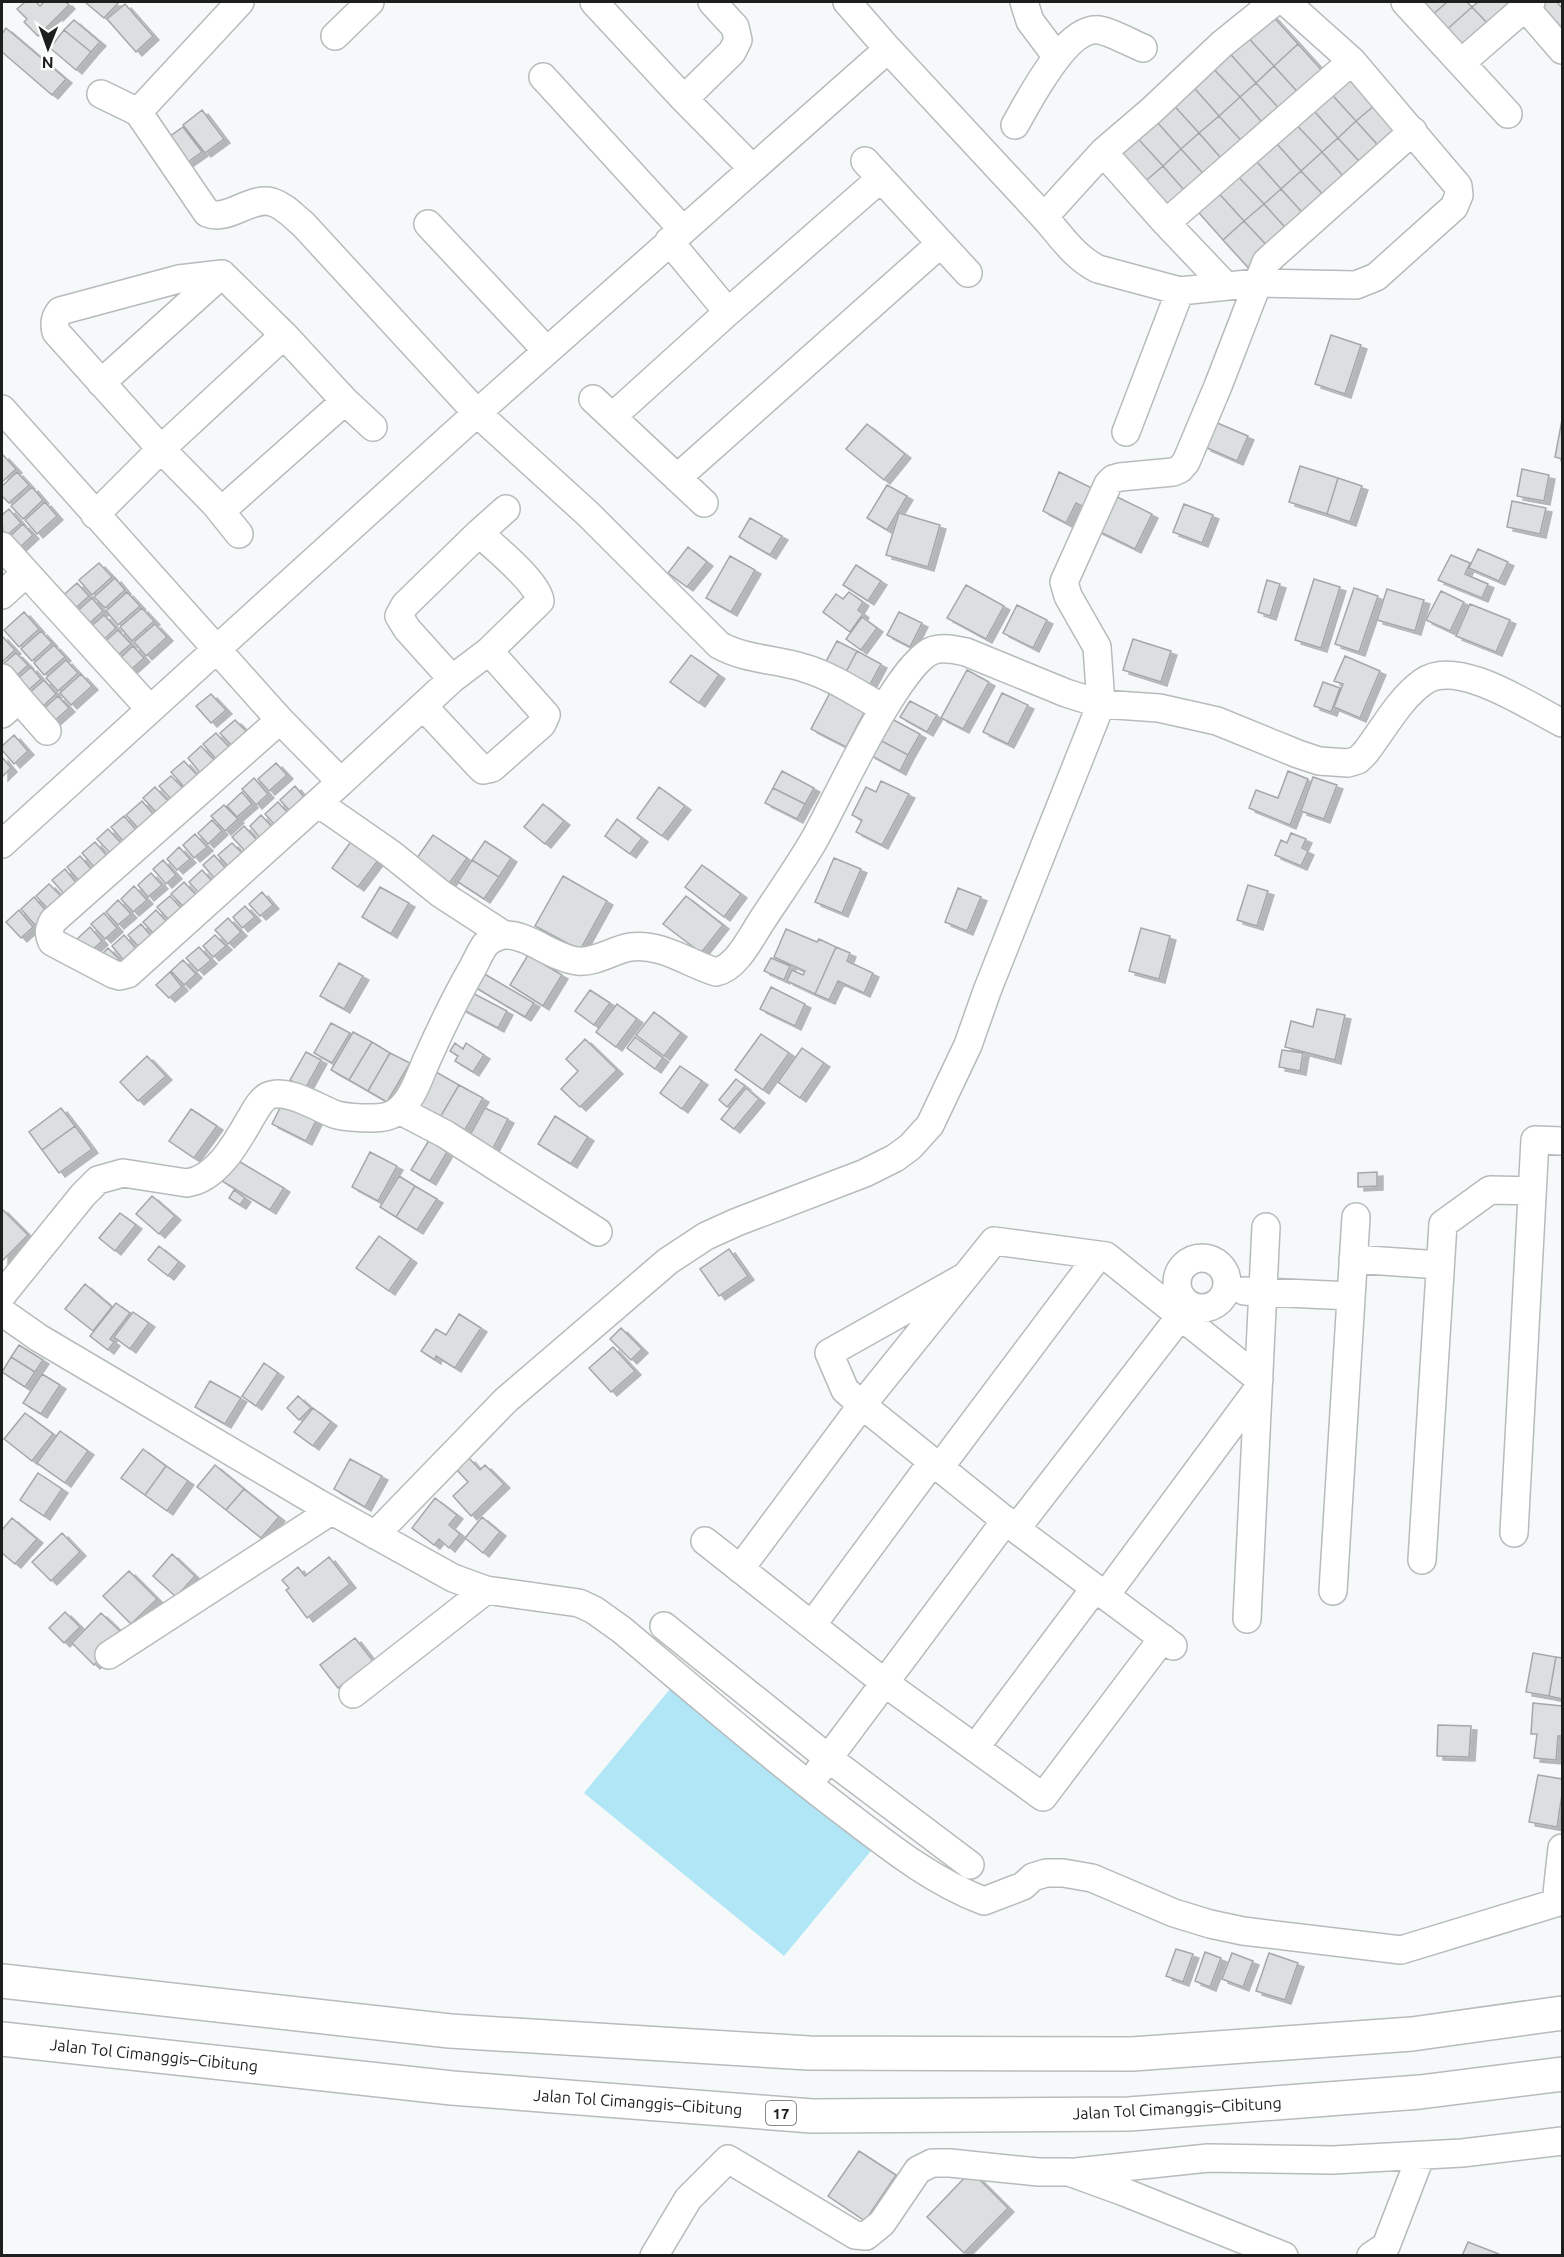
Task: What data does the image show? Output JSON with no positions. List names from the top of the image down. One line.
{"streets":{"highway":["Jalan Tol Cimanggis–Cibitung","17"]},"north":"bottom"}
